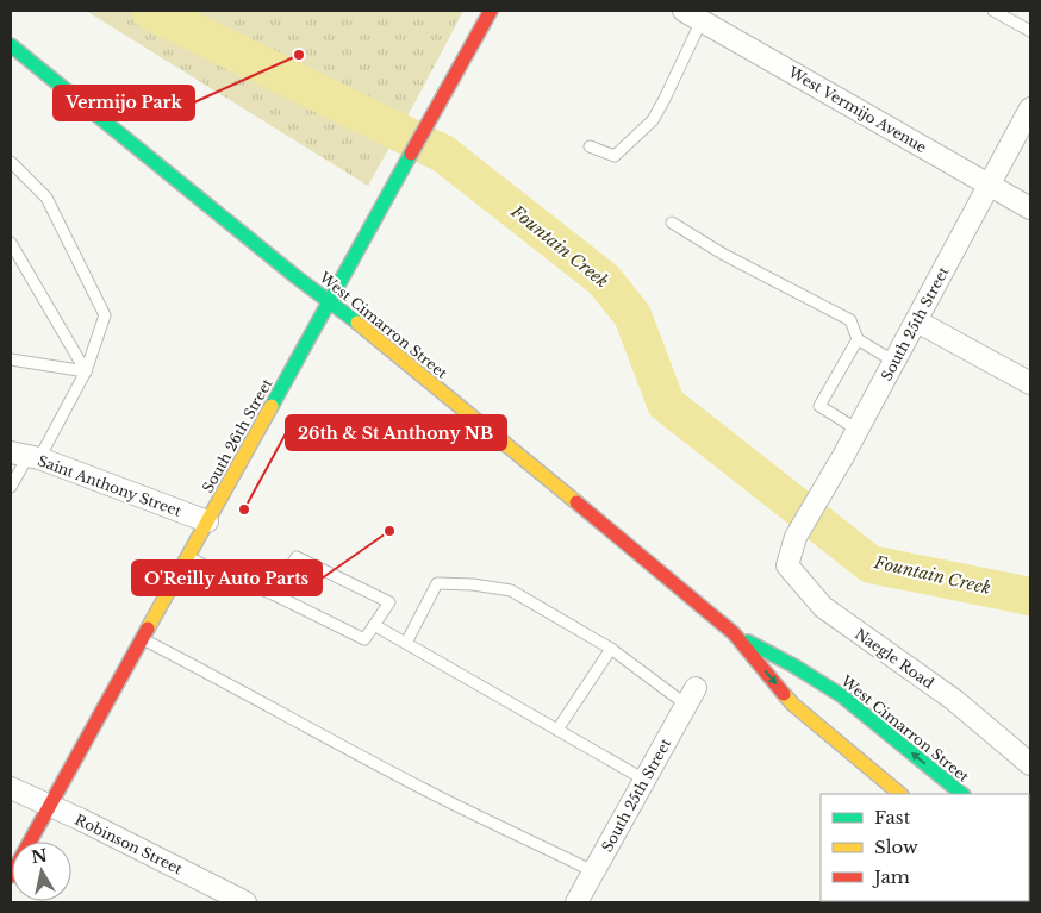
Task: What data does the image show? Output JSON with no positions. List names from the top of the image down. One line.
{"streets":{"main road":["West Cimarron Street","South 26th Street"],"street":["West Vermijo Avenue","South 25th Street","Saint Anthony Street","Naegle Road","Robinson Street"]},"crossings":[["West Vermijo Avenue","South 25th Street"],["South 25th Street","Naegle Road"],["West Cimarron Street","South 26th Street"],["South 26th Street","Saint Anthony Street"],["South 26th Street","Robinson Street"]],"water":["Fountain Creek"],"places":["Vermijo Park","26th & St Anthony NB","O'Reilly Auto Parts"],"legend":["Fast","Slow","Jam"],"north":"top"}
